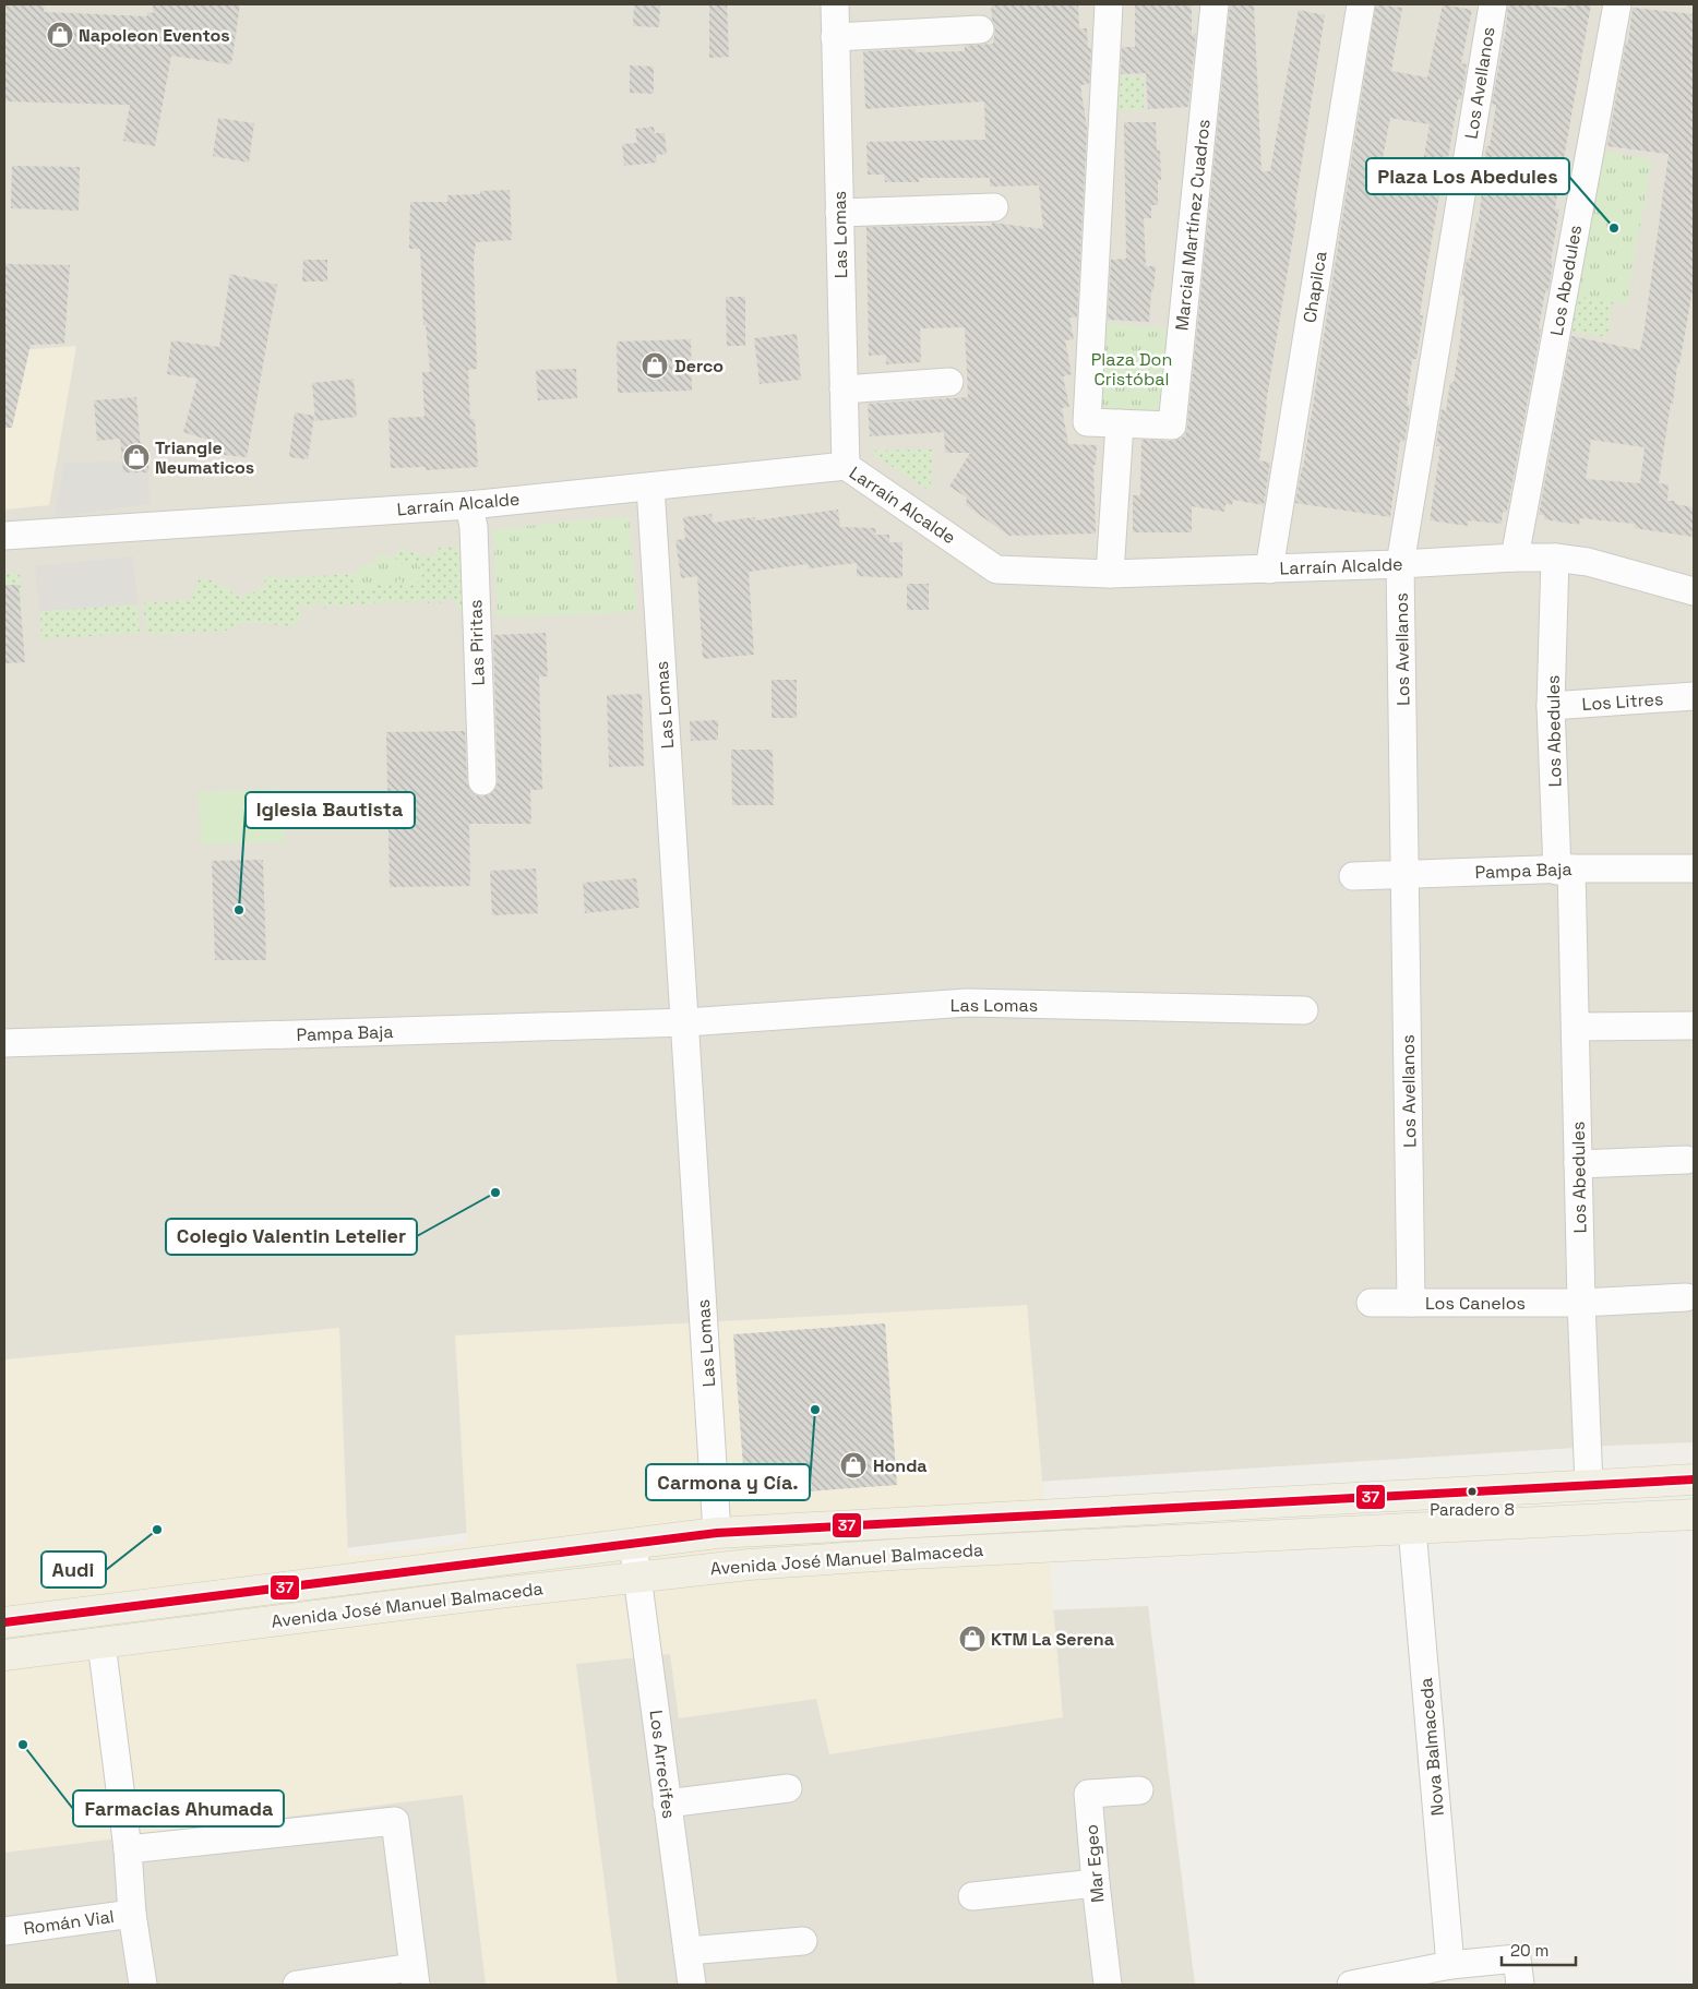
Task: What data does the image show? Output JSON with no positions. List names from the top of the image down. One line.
{"streets":{"main road":["Avenida José Manuel Balmaceda"],"street":["Los Avellanos","Marcial Martínez Cuadros","Las Lomas","Los Abedules","Chapilca","Larraín Alcalde","Las Piritas","Los Litres","Pampa Baja","Los Canelos","Nova Balmaceda","Los Arrecifes","Mar Egeo","Román Vial"]},"crossings":[["Los Avellanos","Larraín Alcalde"],["Los Avellanos","Pampa Baja"],["Los Avellanos","Los Canelos"],["Las Lomas","Larraín Alcalde"],["Las Lomas","Pampa Baja"],["Las Lomas","Avenida José Manuel Balmaceda"],["Los Abedules","Larraín Alcalde"],["Los Abedules","Los Litres"],["Los Abedules","Pampa Baja"],["Los Abedules","Los Canelos"],["Los Abedules","Avenida José Manuel Balmaceda"],["Chapilca","Larraín Alcalde"],["Larraín Alcalde","Las Piritas"],["Avenida José Manuel Balmaceda","Nova Balmaceda"],["Avenida José Manuel Balmaceda","Los Arrecifes"]],"parks":["Plaza Don Cristóbal"],"places":{"shop":["Napoleon Eventos","Derco","Triangle Neumaticos","Honda","KTM La Serena"],"other":["Plaza Los Abedules","Iglesia Bautista","Colegio Valentin Letelier","Carmona y Cía.","Paradero 8","Audi","Farmacias Ahumada"]},"lines":["transit line 37"],"scale_bar":"20 m"}
